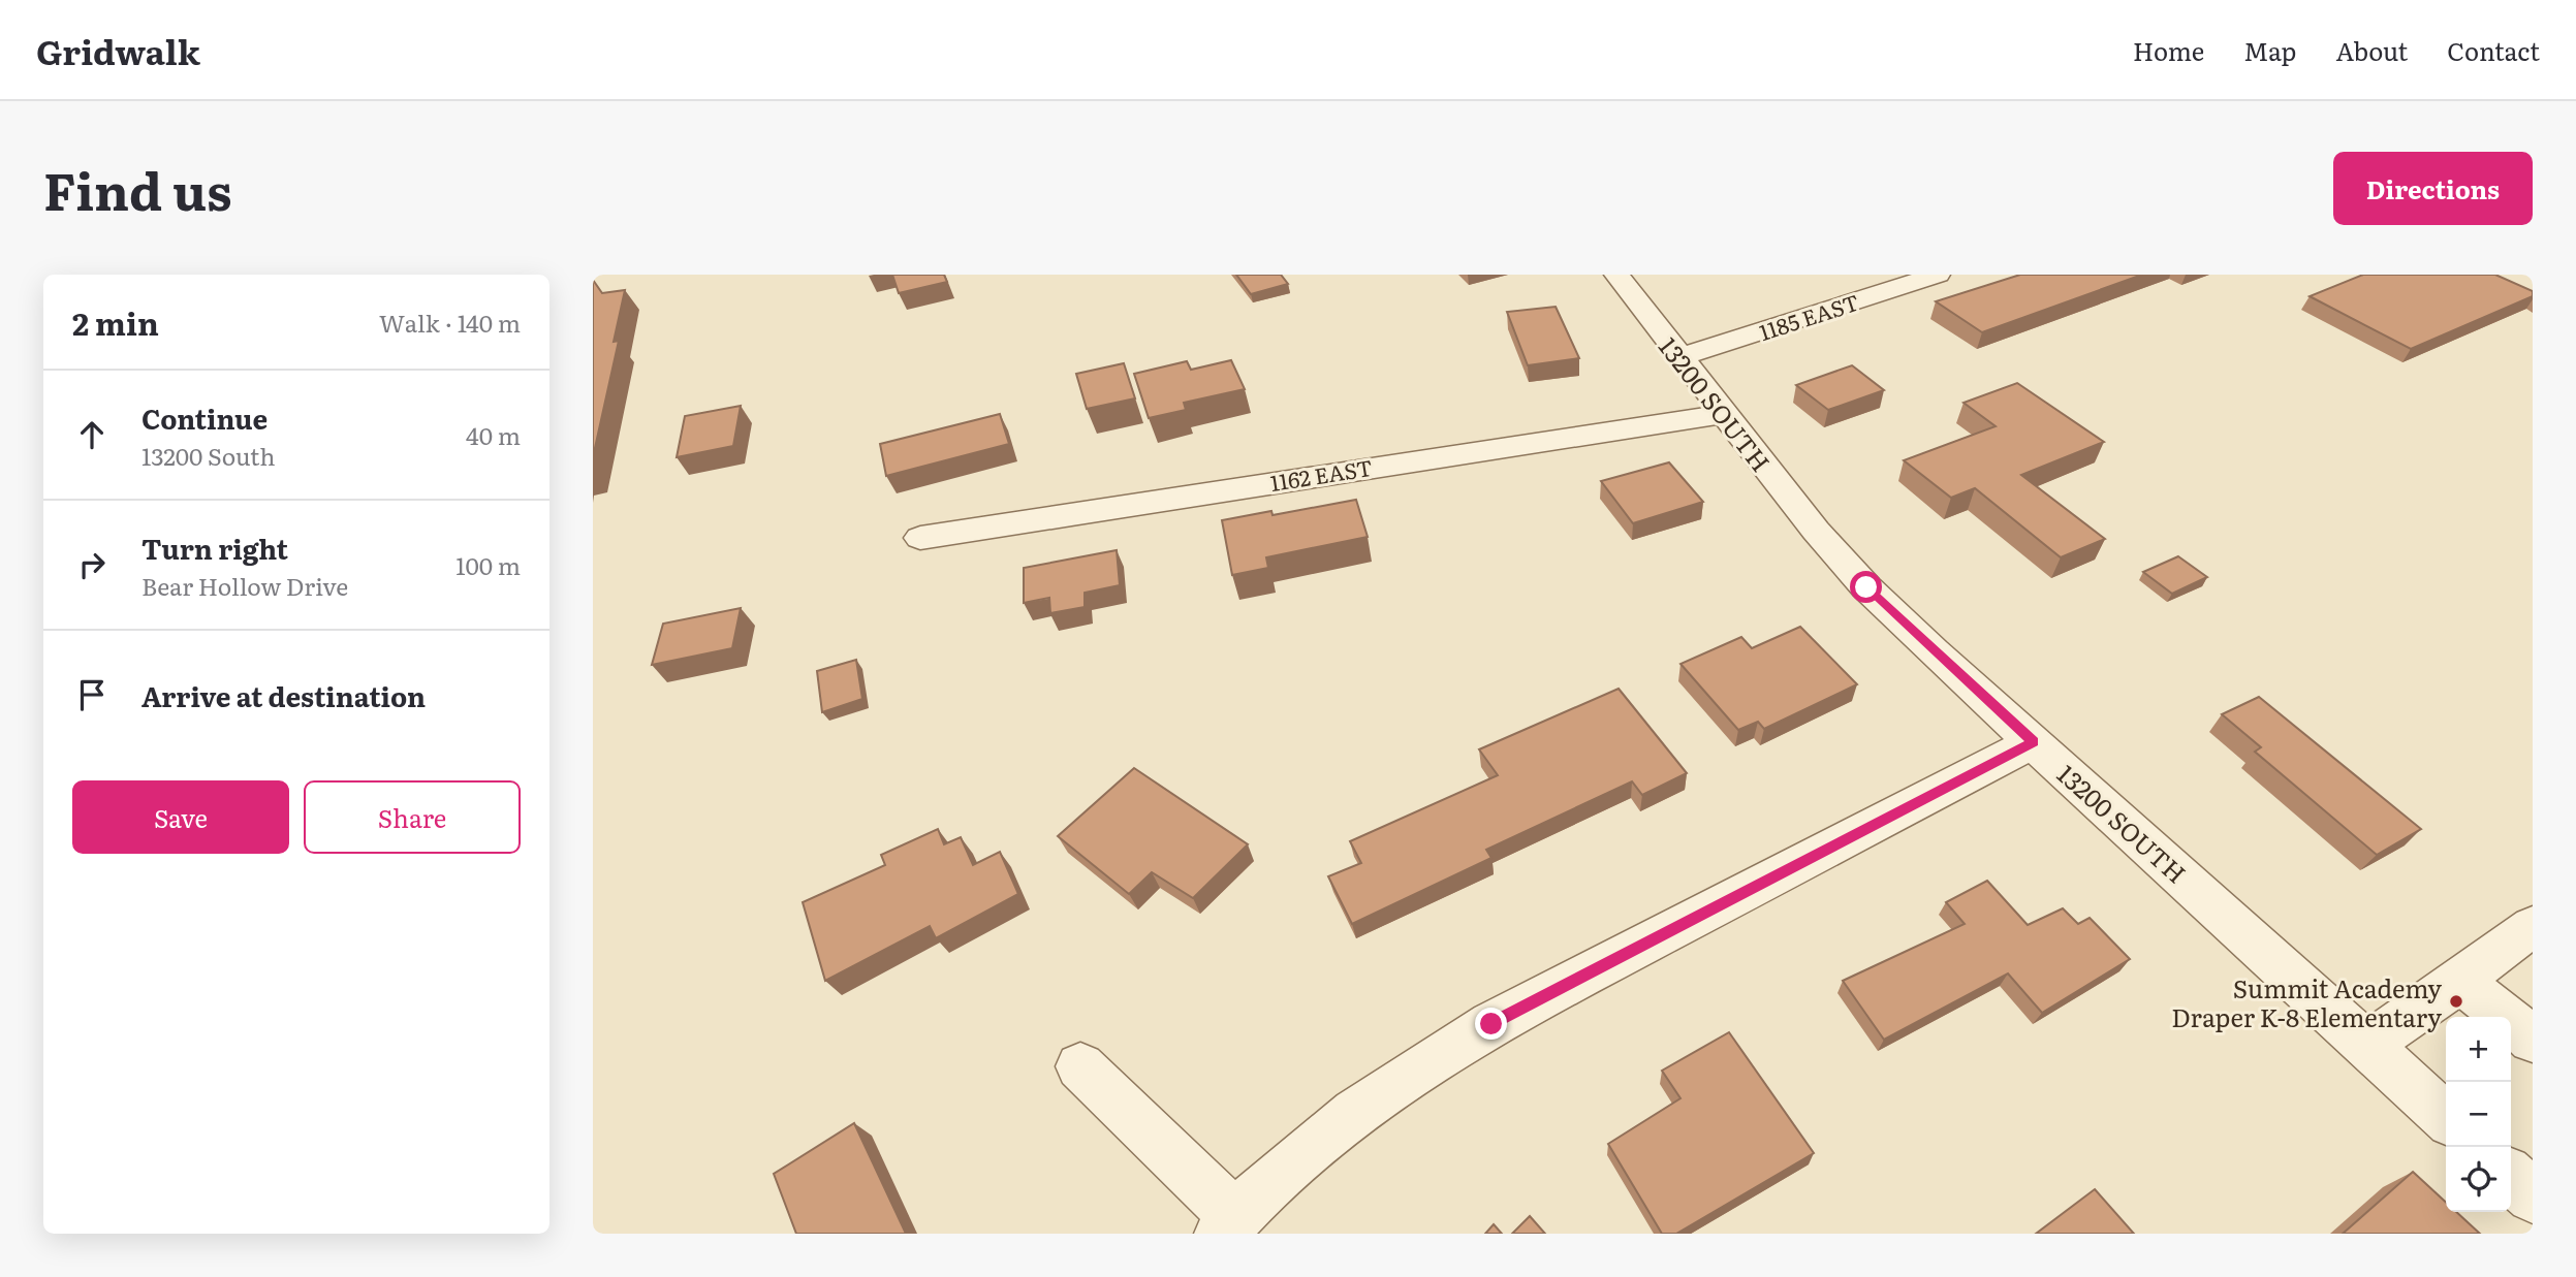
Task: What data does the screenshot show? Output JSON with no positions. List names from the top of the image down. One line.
{"streets":{"street":["1185 EAST","13200 SOUTH","1162 EAST"]},"crossings":[["1185 EAST","13200 SOUTH"],["13200 SOUTH","1162 EAST"]],"places":["Summit Academy Draper K-8 Elementary"],"page":{"header":"Gridwalk","nav":["Home","Map","About","Contact"],"title":"Find us","buttons":["Directions",["Save","Share"]],"heading":["2 min","Walk · 140 m"],"list":[["Continue","13200 South","40 m"],["Turn right","Bear Hollow Drive","100 m"],"Arrive at destination"],"map_buttons":["+","−"]}}
